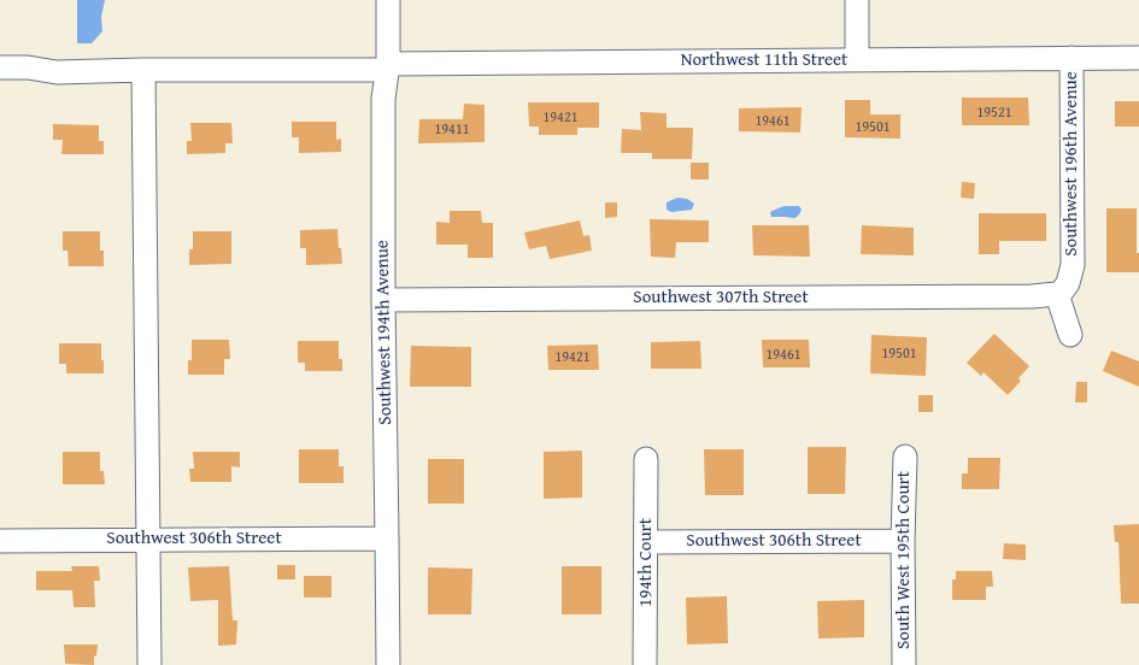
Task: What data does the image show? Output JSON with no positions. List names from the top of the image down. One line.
{"streets":{"street":["Northwest 11th Street","Southwest 196th Avenue","Southwest 307th Street","Southwest 194th Avenue","Southwest 306th Street","South West 195th Court","194th Court"]},"crossings":[["Northwest 11th Street","Southwest 196th Avenue"],["Northwest 11th Street","Southwest 194th Avenue"],["Southwest 196th Avenue","Southwest 307th Street"],["Southwest 307th Street","Southwest 194th Avenue"],["Southwest 194th Avenue","Southwest 306th Street"],["Southwest 306th Street","South West 195th Court"],["Southwest 306th Street","194th Court"]],"house_numbers":["19521","19421","19461","19501","19411","19501","19461","19421"]}
